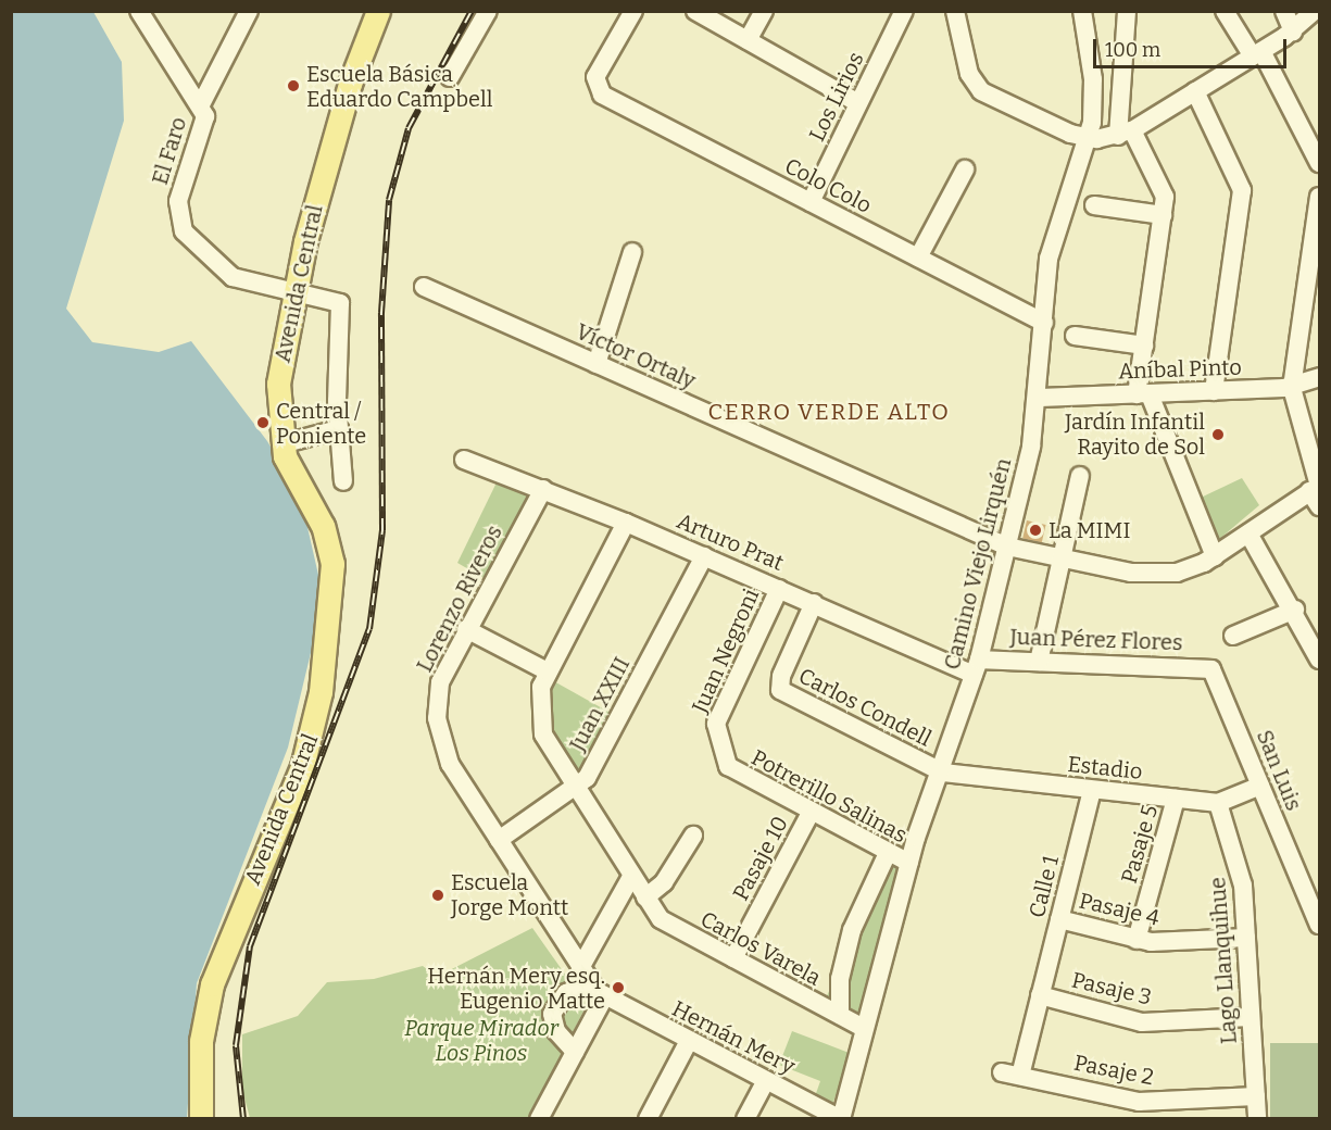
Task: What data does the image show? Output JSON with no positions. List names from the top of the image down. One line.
{"streets":{"main road":["Avenida Central"],"street":["Los Lirios","El Faro","Colo Colo","Víctor Ortaly","Aníbal Pinto","Arturo Prat","Camino Viejo Lirquén","Lorenzo Riveros","Juan Pérez Flores","Juan Negroni","Juan XXIII","Carlos Condell","Estadio","San Luis","Potrerillo Salinas","Pasaje 5","Pasaje 10","Calle 1","Pasaje 4","Carlos Varela","Lago Llanquihue","Pasaje 3","Hernán Mery","Pasaje 2"]},"crossings":[["Los Lirios","Colo Colo"],["El Faro","Avenida Central"],["Colo Colo","Camino Viejo Lirquén"],["Víctor Ortaly","Camino Viejo Lirquén"],["Aníbal Pinto","Camino Viejo Lirquén"],["Arturo Prat","Camino Viejo Lirquén"],["Arturo Prat","Lorenzo Riveros"],["Arturo Prat","Juan Pérez Flores"],["Arturo Prat","Juan Negroni"],["Arturo Prat","Juan XXIII"],["Arturo Prat","Carlos Condell"],["Arturo Prat","Carlos Varela"],["Camino Viejo Lirquén","Juan Pérez Flores"],["Camino Viejo Lirquén","Carlos Condell"],["Camino Viejo Lirquén","Estadio"],["Camino Viejo Lirquén","Potrerillo Salinas"],["Camino Viejo Lirquén","Carlos Varela"],["Camino Viejo Lirquén","Hernán Mery"],["Lorenzo Riveros","Juan XXIII"],["Lorenzo Riveros","Hernán Mery"],["Juan Pérez Flores","San Luis"],["Juan Negroni","Potrerillo Salinas"],["Juan XXIII","Carlos Varela"],["Carlos Condell","Estadio"],["Estadio","San Luis"],["Estadio","Pasaje 5"],["Estadio","Calle 1"],["Estadio","Lago Llanquihue"],["Potrerillo Salinas","Pasaje 10"],["Pasaje 5","Pasaje 4"],["Pasaje 10","Carlos Varela"],["Calle 1","Pasaje 4"],["Calle 1","Pasaje 3"],["Calle 1","Pasaje 2"],["Pasaje 4","Lago Llanquihue"],["Lago Llanquihue","Pasaje 3"],["Lago Llanquihue","Pasaje 2"]],"districts":["CERRO VERDE ALTO"],"parks":["Parque Mirador Los Pinos"],"places":["Escuela Básica Eduardo Campbell","Central / Poniente","Jardín Infantil Rayito de Sol","La MIMI","Escuela Jorge Montt","Hernán Mery esq. Eugenio Matte"],"scale_bar":"100 m"}
